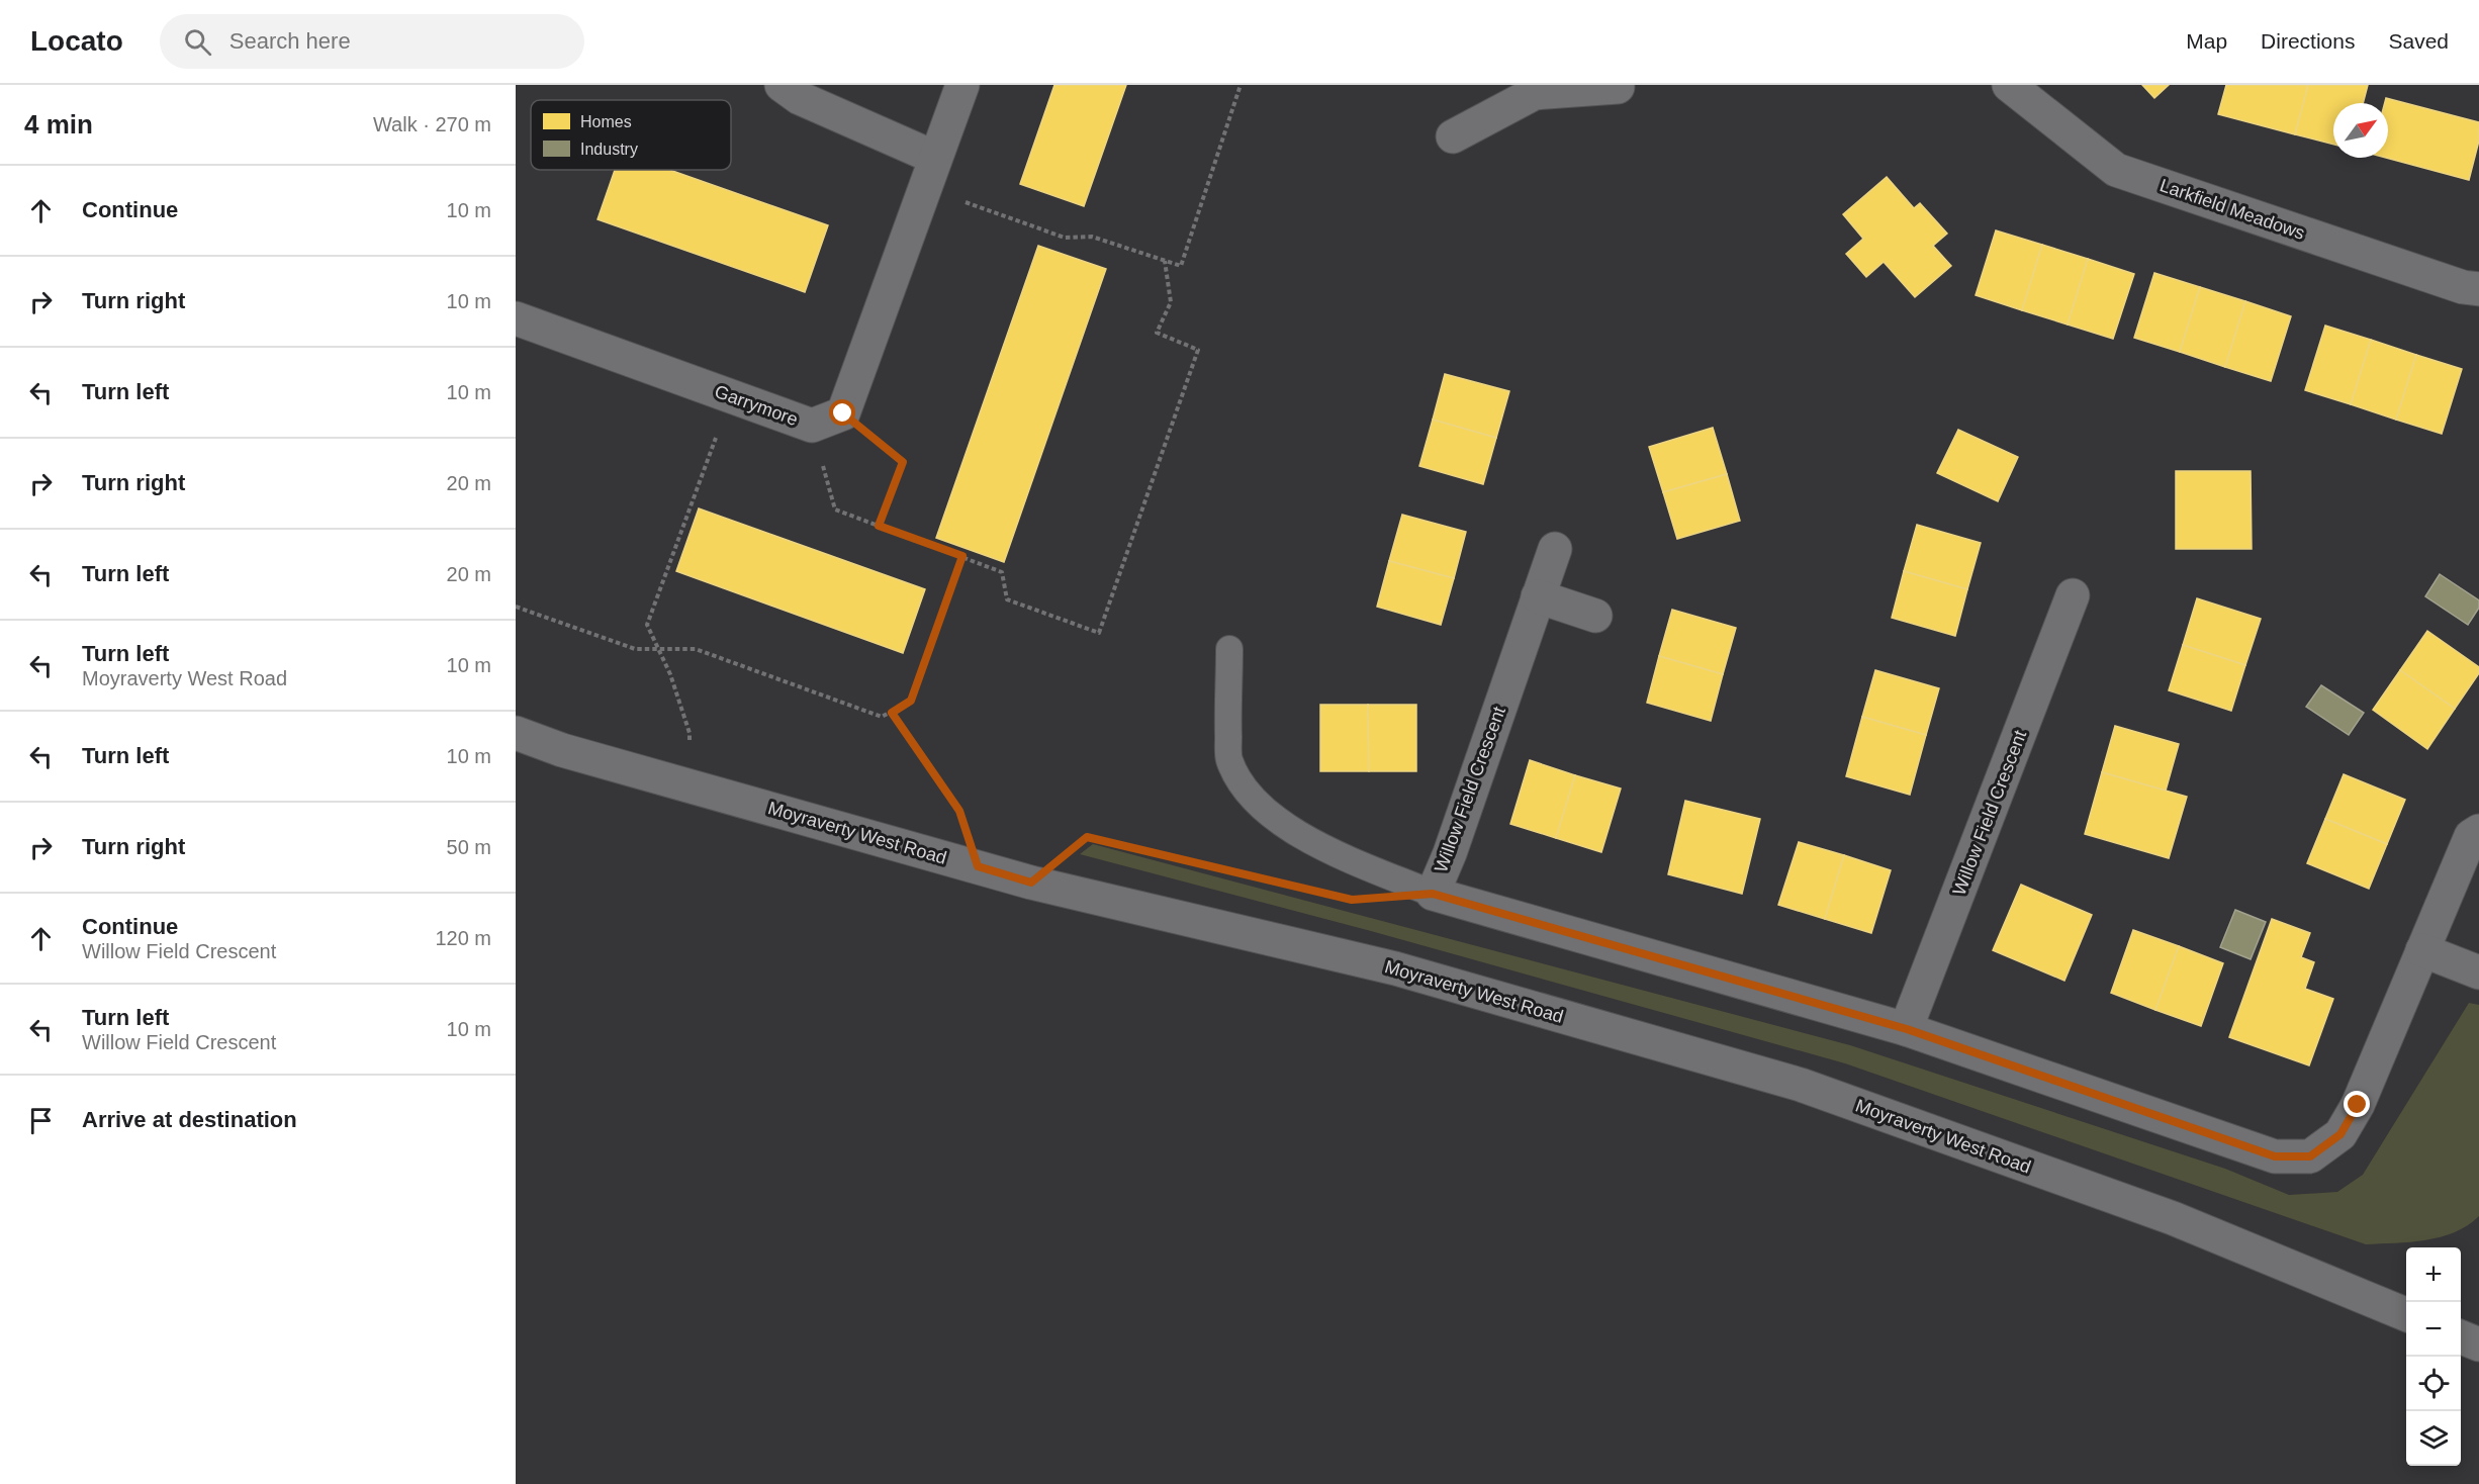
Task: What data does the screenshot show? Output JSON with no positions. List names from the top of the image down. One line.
{"streets":{"street":["Larkfield Meadows","Garrymore","Willow Field Crescent","Moyraverty West Road"]},"legend":["Homes","Industry"],"north":"top right","page":{"header":"Locato","search":"Search here","nav":["Map","Directions","Saved"],"heading":["4 min","Walk · 270 m"],"list":[["Continue","10 m"],["Turn right","10 m"],["Turn left","10 m"],["Turn right","20 m"],["Turn left","20 m"],["Turn left","Moyraverty West Road","10 m"],["Turn left","10 m"],["Turn right","50 m"],["Continue","Willow Field Crescent","120 m"],["Turn left","Willow Field Crescent","10 m"],"Arrive at destination"],"map_buttons":["+","−"]}}
